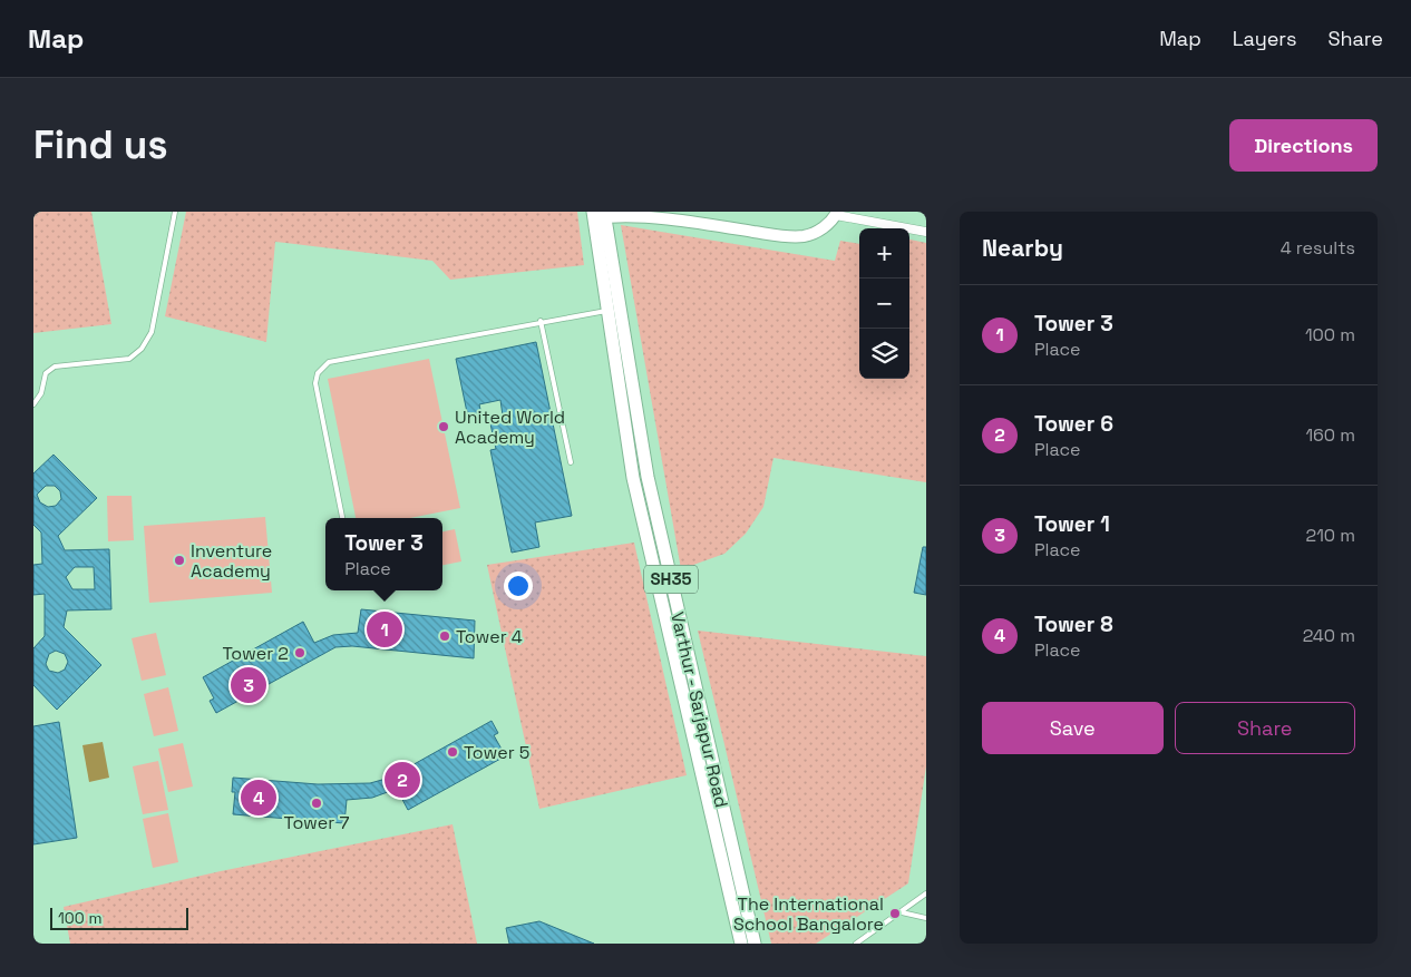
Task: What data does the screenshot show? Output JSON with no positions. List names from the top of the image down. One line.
{"streets":{"main road":["SH35","Varthur - Sarjapur Road"]},"places":["United World Academy","Inventure Academy","Tower 4","Tower 2","Tower 5","Tower 7","The International School Bangalore"],"scale_bar":"100 m","page":{"header":"Map","nav":["Map","Layers","Share"],"buttons":["Directions",["Save","Share"]],"title":"Find us","heading":["Nearby","4 results"],"map_buttons":["+","−"],"list":[{"mark":"1","name":"Tower 3","note":"Place","value":"100 m"},{"mark":"2","name":"Tower 6","note":"Place","value":"160 m"},{"mark":"3","name":"Tower 1","note":"Place","value":"210 m"},{"mark":"4","name":"Tower 8","note":"Place","value":"240 m"}],"popup":["Tower 3","Place"],"pins":["1","3","2","4"],"scale":"100 m"}}
